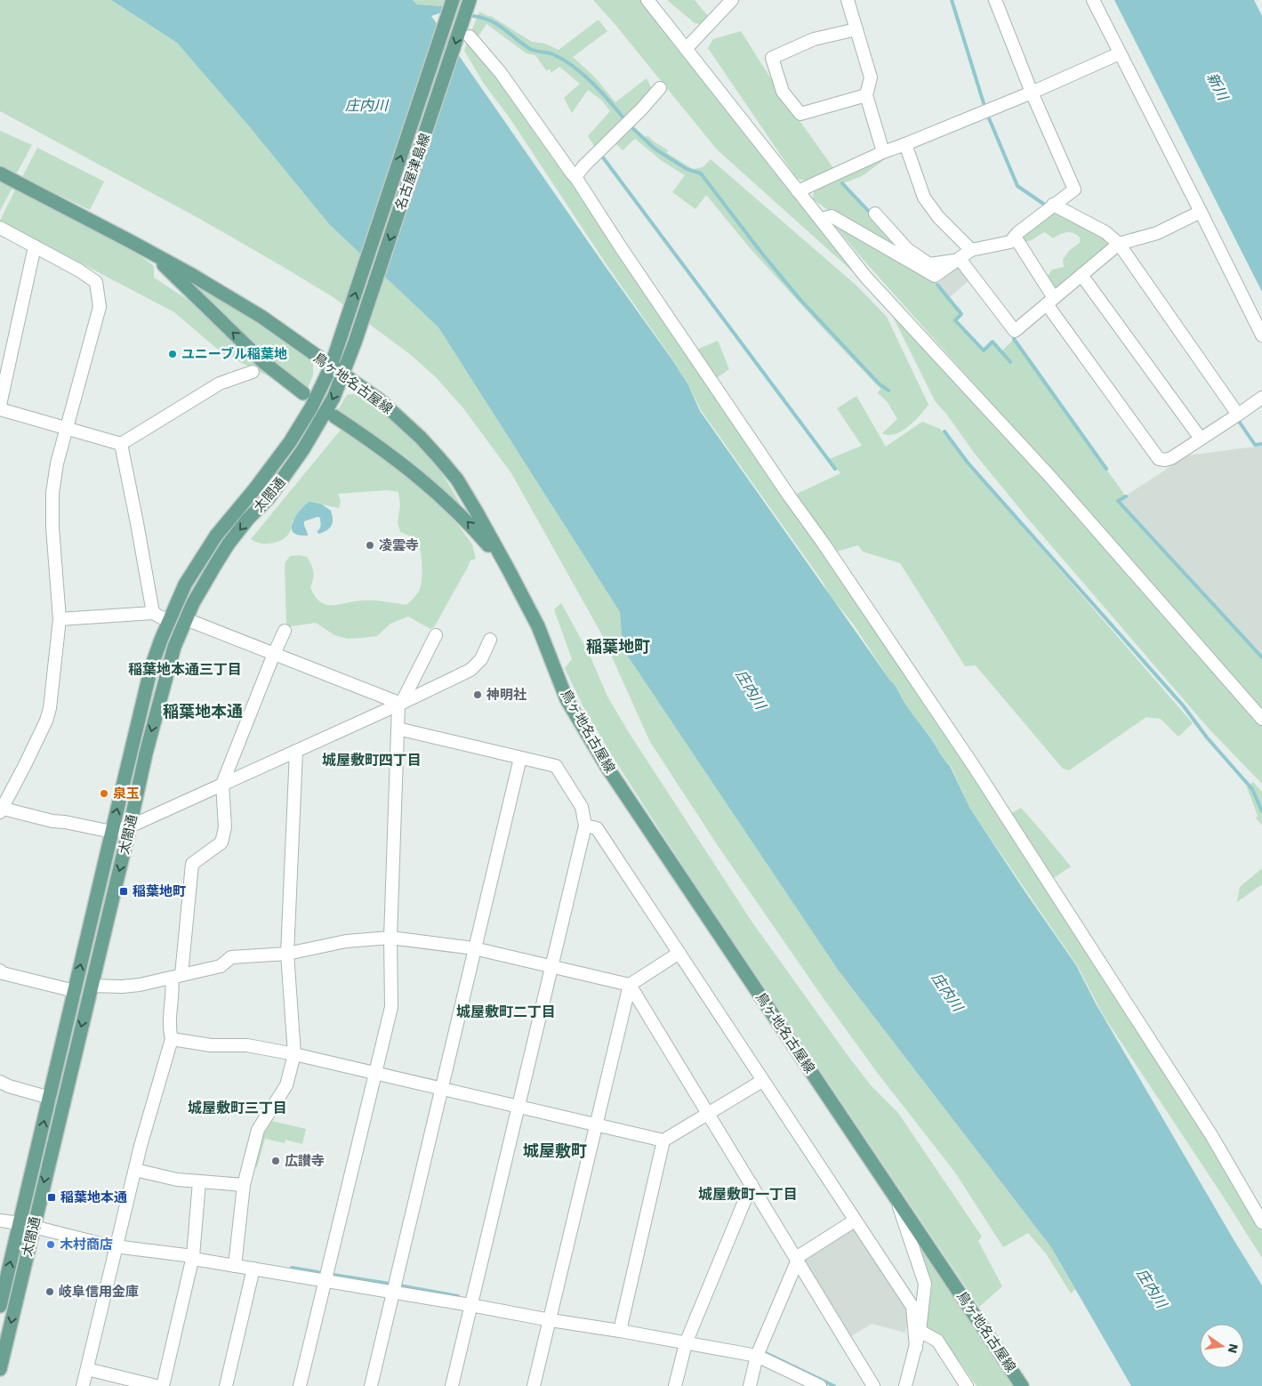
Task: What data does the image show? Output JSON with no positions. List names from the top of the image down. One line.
{"streets":{"main road":["名古屋津島線","鳥ヶ地名古屋線","太閤通"]},"crossings":[["名古屋津島線","太閤通"],["鳥ヶ地名古屋線","太閤通"]],"districts":["稲葉地町","稲葉地本通三丁目","稲葉地本通","城屋敷町四丁目","城屋敷町二丁目","城屋敷町三丁目","城屋敷町","城屋敷町一丁目"],"water":["新川","庄内川"],"places":{"other":["ユニーブル稲葉地","凌雲寺","神明社","泉玉","広讃寺","木村商店","岐阜信用金庫"],"transit":["稲葉地町","稲葉地本通"]},"north":"right"}
